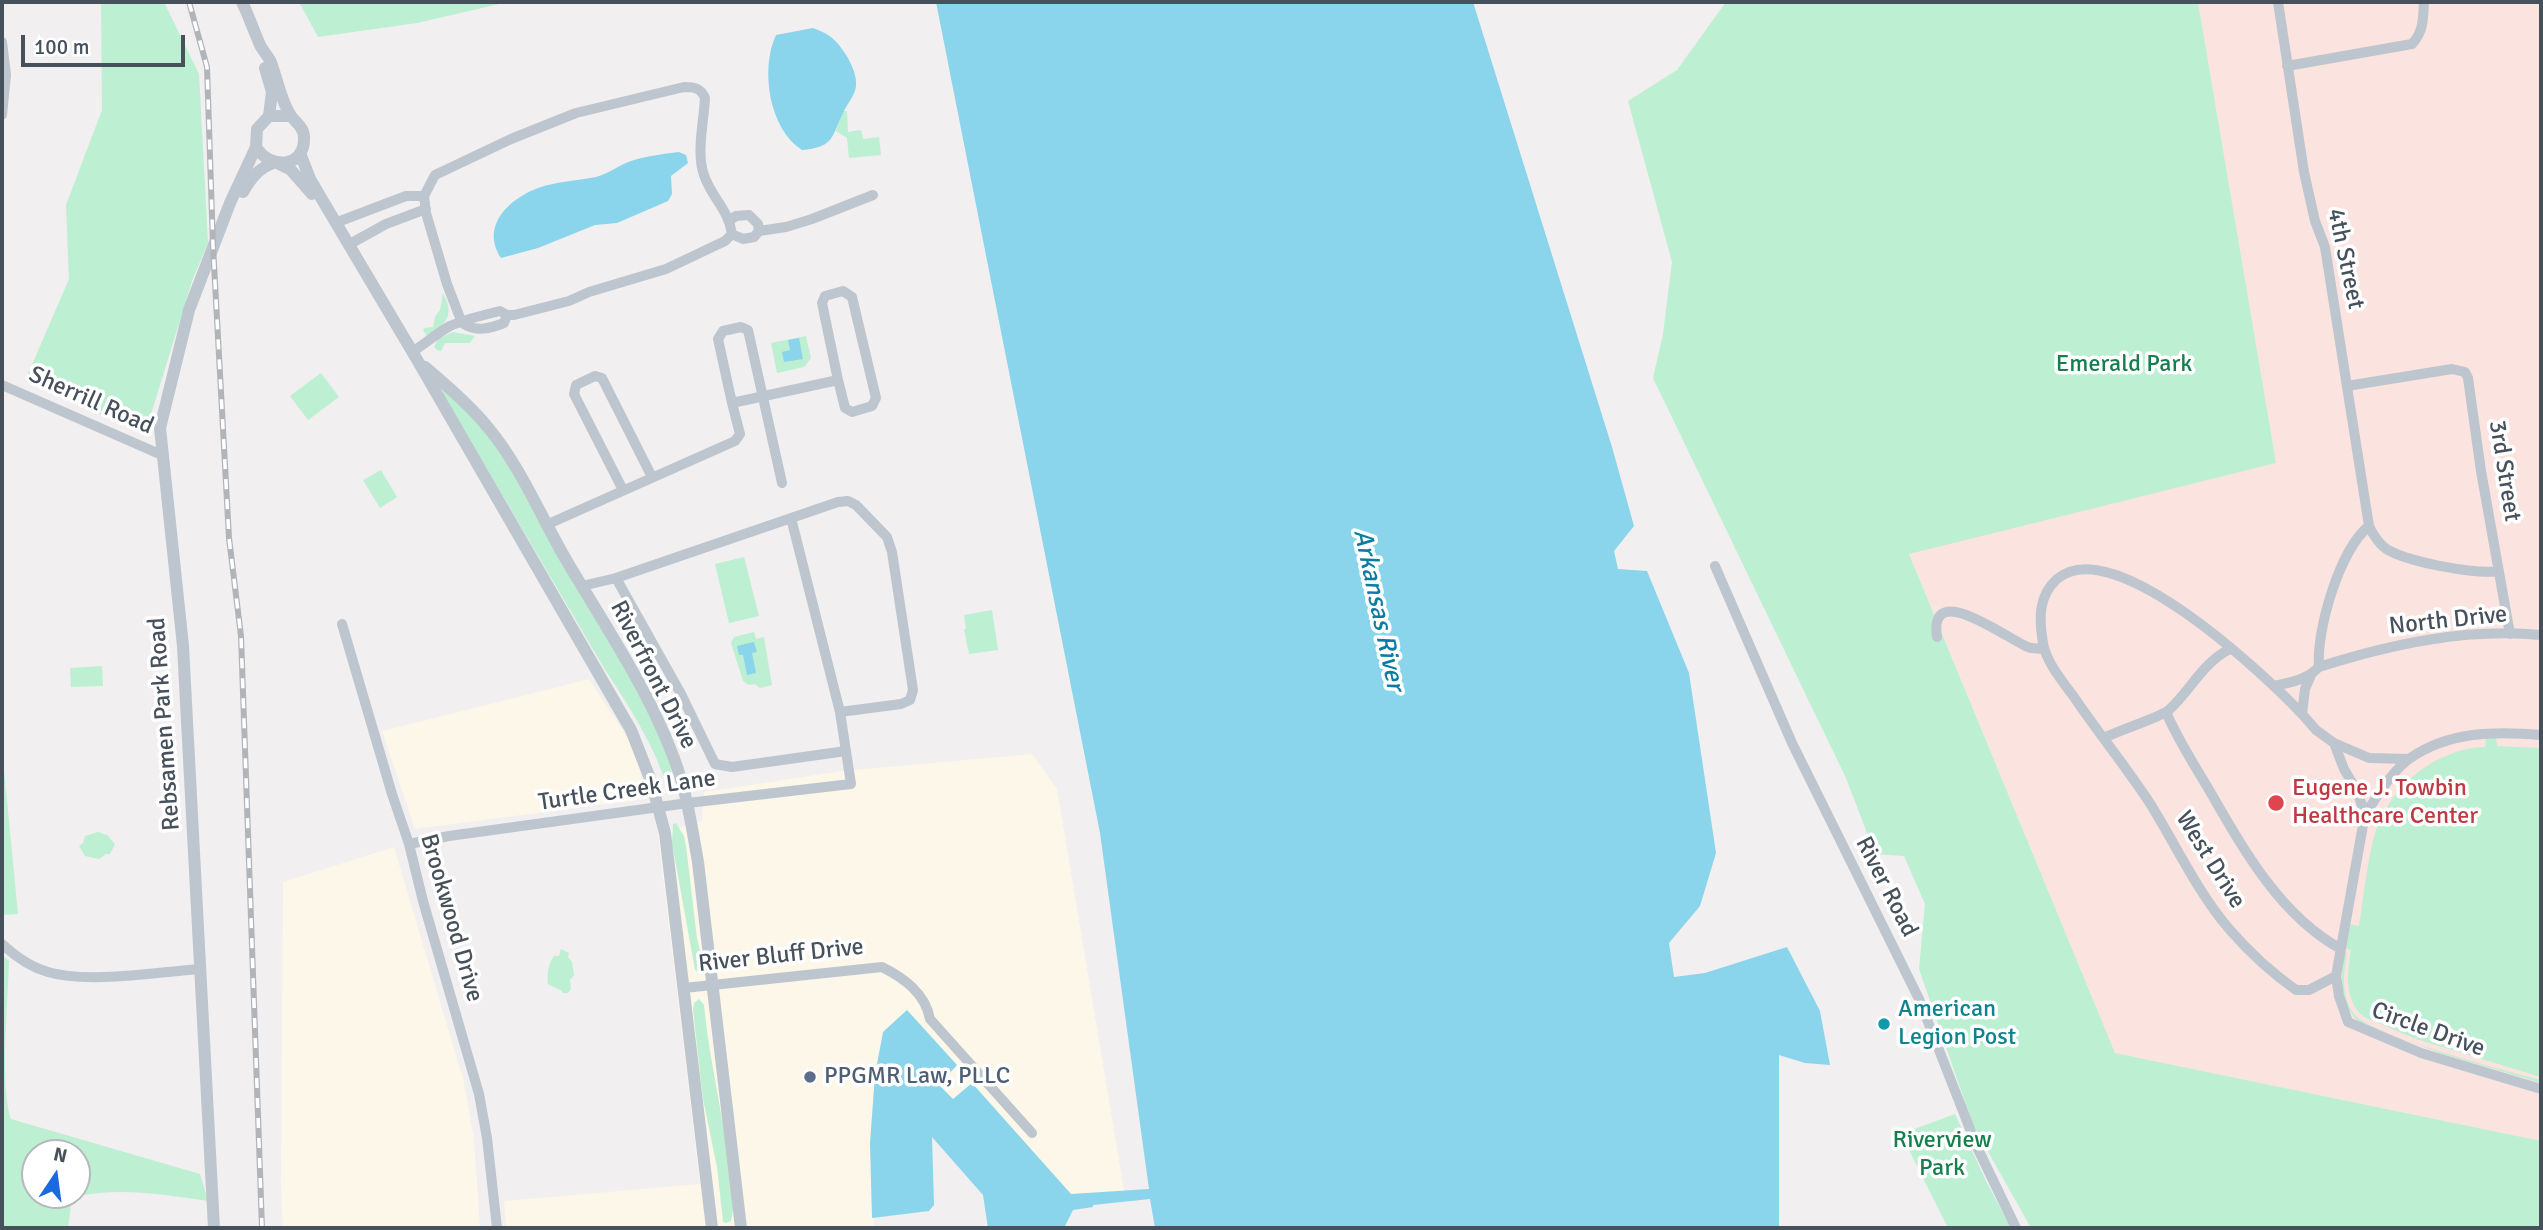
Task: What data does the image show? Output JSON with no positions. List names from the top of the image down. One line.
{"streets":{"street":["4th Street","Sherrill Road","3rd Street","North Drive","Riverfront Drive","Rebsamen Park Road","Turtle Creek Lane","West Drive","River Road","Brookwood Drive","River Bluff Drive","Circle Drive"]},"crossings":[["4th Street","3rd Street"],["4th Street","North Drive"],["Sherrill Road","Rebsamen Park Road"],["3rd Street","North Drive"],["Riverfront Drive","Rebsamen Park Road"],["Riverfront Drive","Turtle Creek Lane"],["Riverfront Drive","River Bluff Drive"],["Turtle Creek Lane","Brookwood Drive"],["West Drive","Circle Drive"]],"water":["Arkansas River"],"parks":["Emerald Park","Riverview Park"],"places":["Eugene J. Towbin Healthcare Center","American Legion Post","PPGMR Law, PLLC"],"scale_bar":"100 m","north":"top"}
